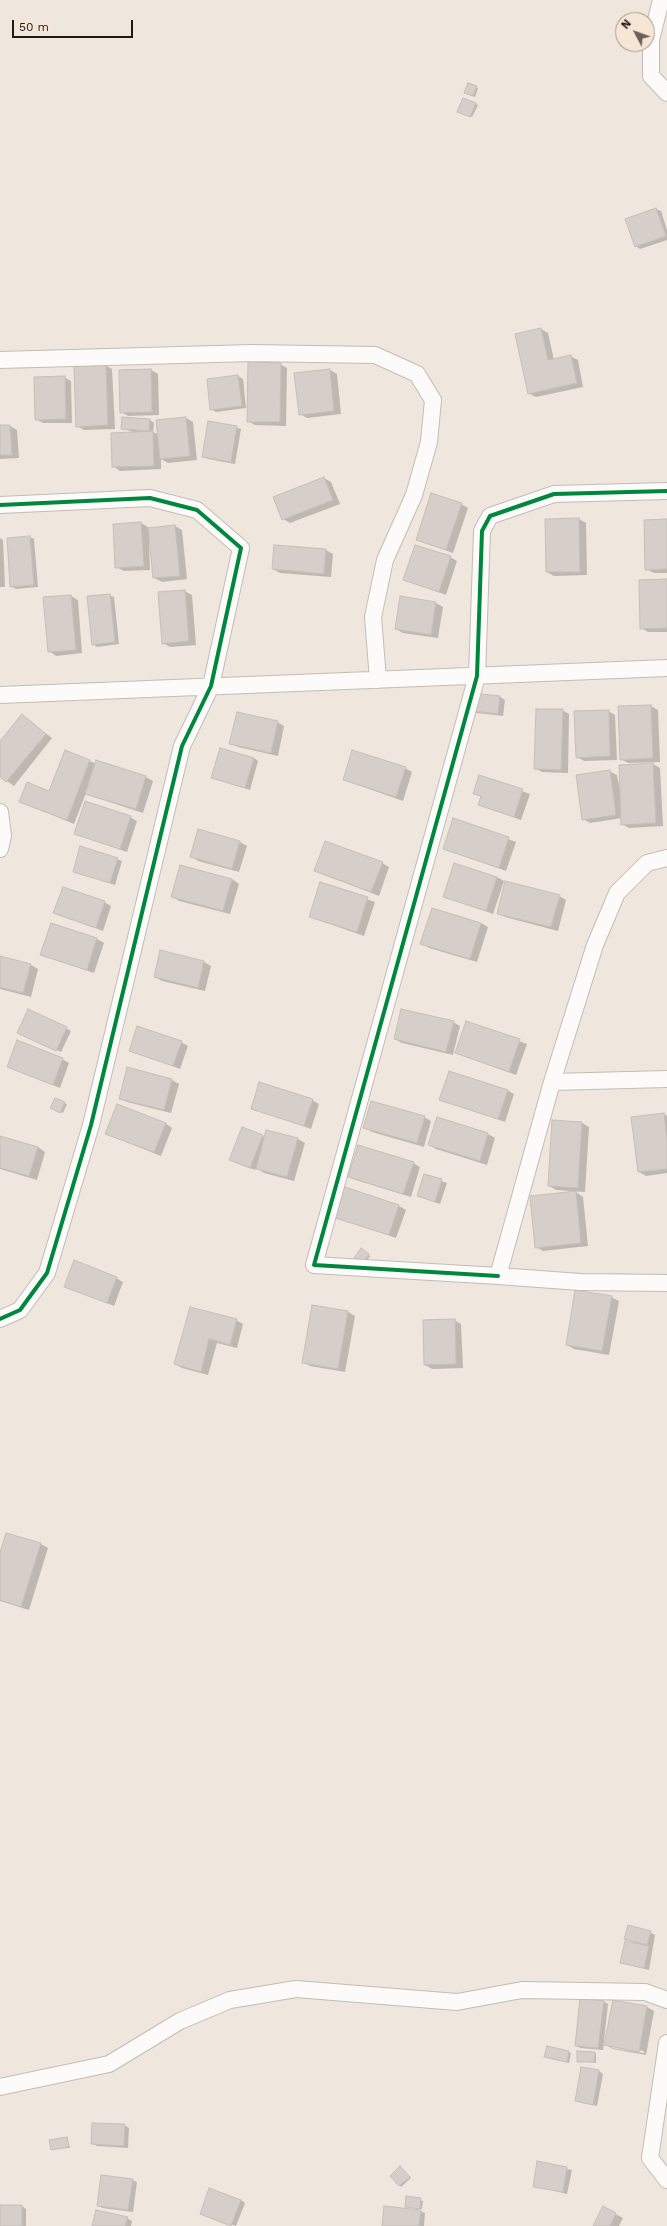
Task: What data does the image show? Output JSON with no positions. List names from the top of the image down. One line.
{"scale_bar":"50 m","north":"top left"}
